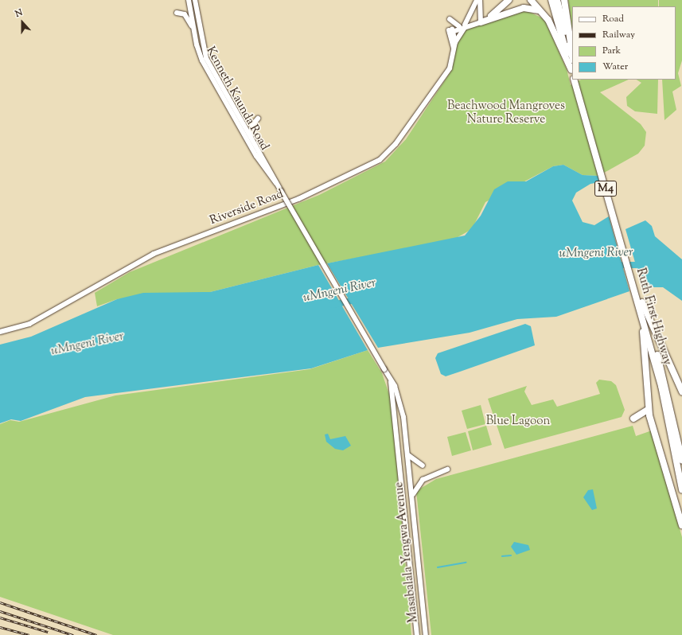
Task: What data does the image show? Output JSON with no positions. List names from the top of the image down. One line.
{"streets":{"highway":["M4","Ruth First Highway"],"main road":["Kenneth Kaunda Road","Riverside Road","Masabalala Yengwa Avenue"]},"crossings":[["Kenneth Kaunda Road","Masabalala Yengwa Avenue"]],"water":["uMngeni River"],"parks":["Beachwood Mangroves Nature Reserve","Blue Lagoon"],"legend":["Road","Railway","Park","Water"],"north":"top"}
